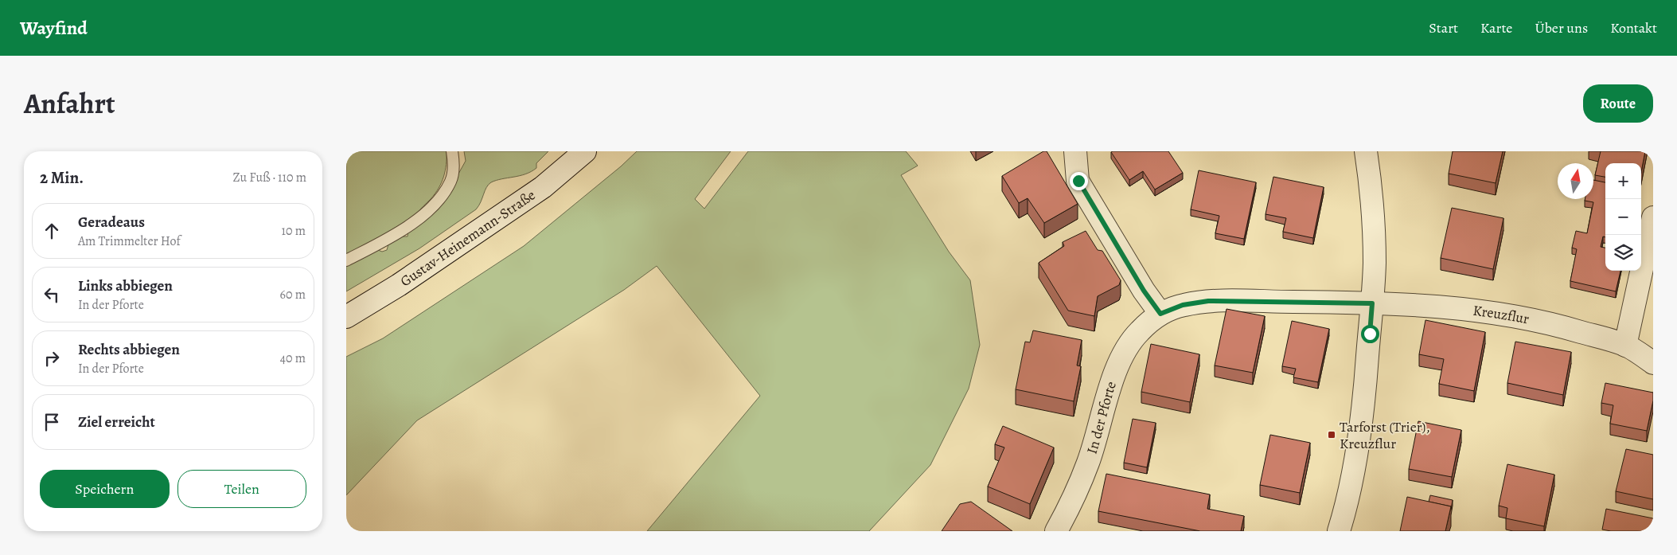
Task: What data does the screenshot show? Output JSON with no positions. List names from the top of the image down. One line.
{"streets":{"street":["Gustav-Heinemann-Straße","Kreuzflur","In der Pforte"]},"crossings":[["Kreuzflur","In der Pforte"]],"places":{"transit":["Tarforst (Trier), Kreuzflur"]},"north":"top","page":{"header":"Wayfind","nav":["Start","Karte","Über uns","Kontakt"],"title":"Anfahrt","buttons":["Route",["Speichern","Teilen"]],"heading":["2 Min.","Zu Fuß · 110 m"],"map_buttons":["+","−"],"list":[["Geradeaus","Am Trimmelter Hof","10 m"],["Links abbiegen","In der Pforte","60 m"],["Rechts abbiegen","In der Pforte","40 m"],"Ziel erreicht"]}}
